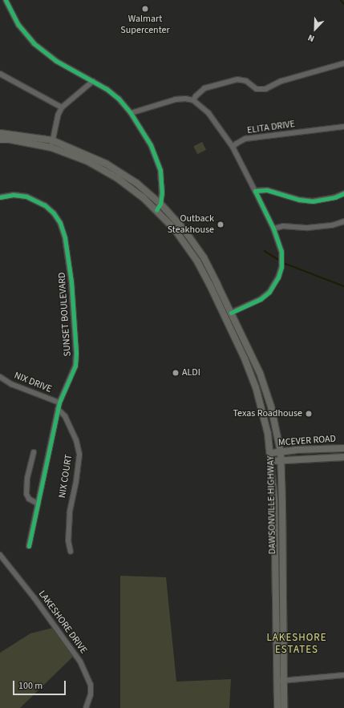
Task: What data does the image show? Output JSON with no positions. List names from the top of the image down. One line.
{"streets":{"main road":["MCEVER ROAD","DAWSONVILLE HIGHWAY"],"street":["ELITA DRIVE","SUNSET BOULEVARD","NIX DRIVE","NIX COURT","LAKESHORE DRIVE"]},"crossings":[["SUNSET BOULEVARD","NIX DRIVE"],["SUNSET BOULEVARD","NIX COURT"],["MCEVER ROAD","DAWSONVILLE HIGHWAY"]],"districts":["LAKESHORE ESTATES"],"places":["Walmart Supercenter","Outback Steakhouse","ALDI","Texas Roadhouse"],"scale_bar":"100 m","north":"bottom left"}
